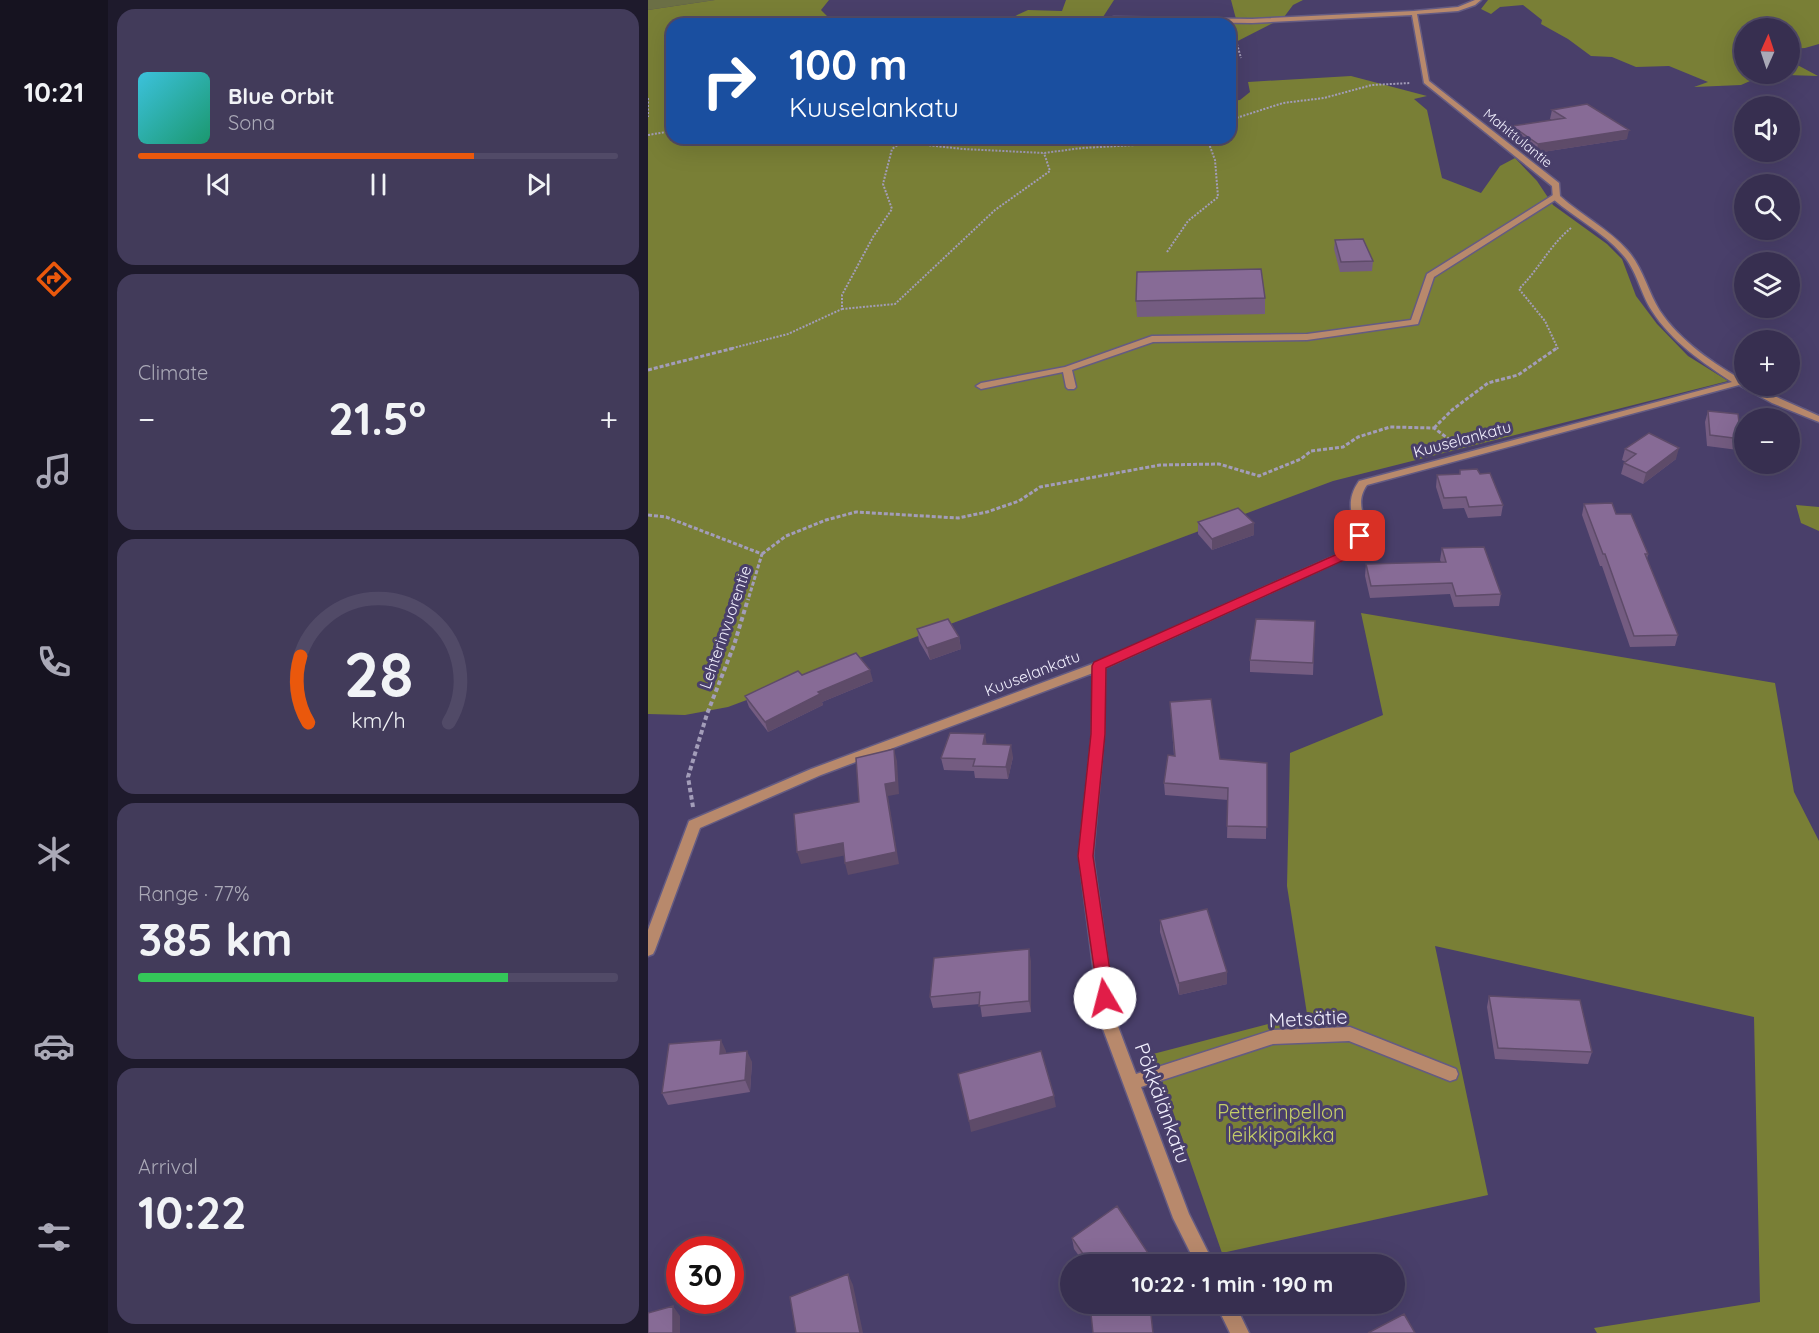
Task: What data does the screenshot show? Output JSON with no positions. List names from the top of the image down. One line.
{"streets":{"street":["Mahittulantie","Kuuselankatu","Metsätie","Pökkälänkatu"],"path":["Lehterinvuorentie"]},"crossings":[["Kuuselankatu","Lehterinvuorentie"],["Kuuselankatu","Pökkälänkatu"],["Metsätie","Pökkälänkatu"]],"parks":["Petterinpellon leikkipaikka"],"north":"top","page":{"tabs":"10:21","map_buttons":["+","−"],"turn":["100 m","Kuuselankatu"],"song":["Blue Orbit","Sona"],"tile":["Climate",["Range · 77%","385 km"],["Arrival","10:22"]],"heat":["−","21.5°","+"],"limit":"30","trip":"10:22 · 1 min · 190 m","gauge":["28","km/h"]}}
